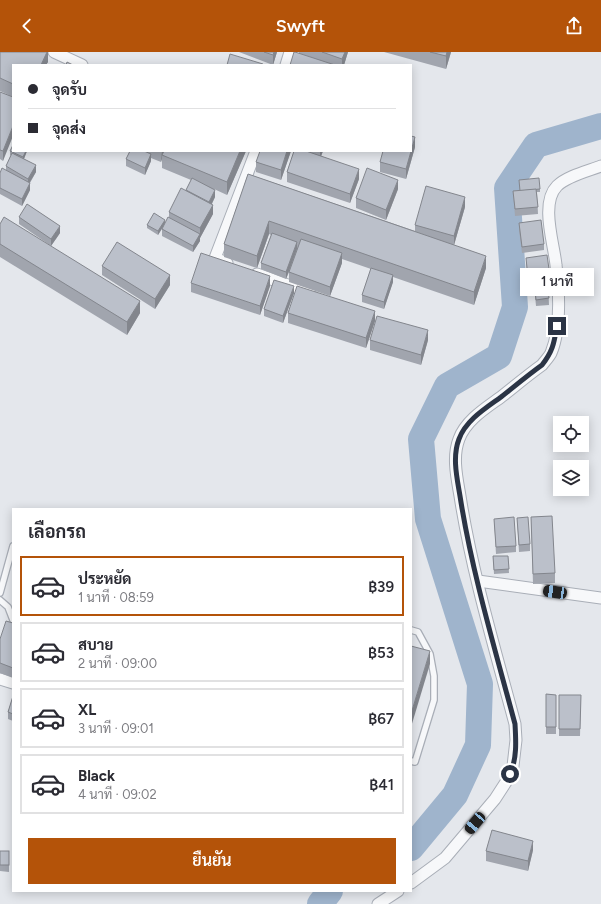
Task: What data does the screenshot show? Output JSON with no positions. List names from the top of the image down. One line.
{"page":{"header":"Swyft","banner":["จุดรับ","จุดส่ง"],"bubble":"1 นาที","heading":"เลือกรถ","list":[{"name":"ประหยัด","note":"1 นาที · 08:59","value":"฿39"},{"name":"สบาย","note":"2 นาที · 09:00","value":"฿53"},{"name":"XL","note":"3 นาที · 09:01","value":"฿67"},{"name":"Black","note":"4 นาที · 09:02","value":"฿41"}],"buttons":"ยืนยัน"}}
